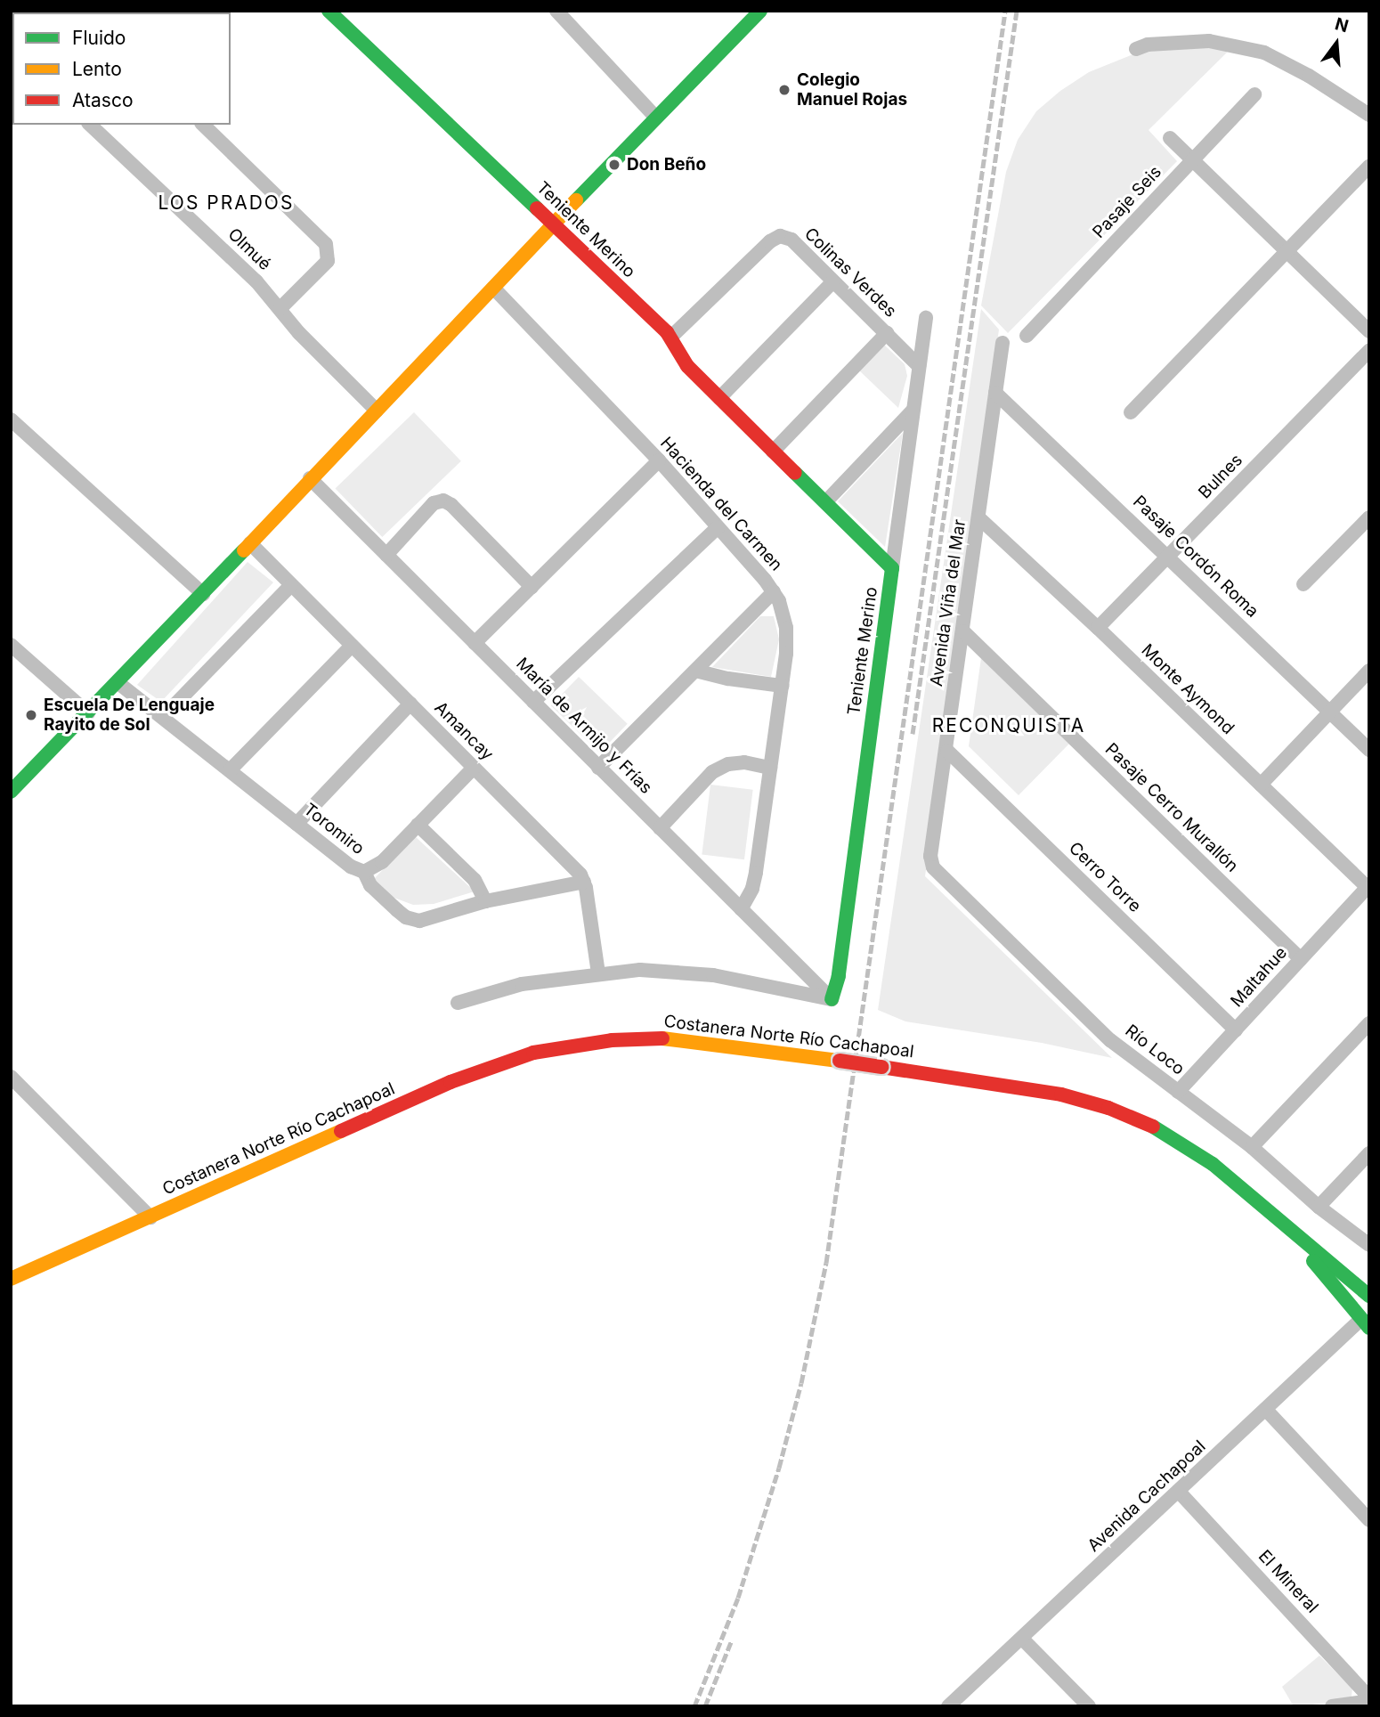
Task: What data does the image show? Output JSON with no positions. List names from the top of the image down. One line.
{"streets":{"main road":["Teniente Merino","Costanera Norte Río Cachapoal"],"street":["Pasaje Seis","Olmué","Colinas Verdes","Bulnes","Hacienda del Carmen","Pasaje Cordón Roma","Avenida Viña del Mar","Monte Aymond","María de Armijo y Frías","Amancay","Pasaje Cerro Murallón","Toromiro","Cerro Torre","Maltahue","Río Loco","Avenida Cachapoal","El Mineral"]},"crossings":[["Teniente Merino","Colinas Verdes"],["Teniente Merino","María de Armijo y Frías"],["Bulnes","Pasaje Cordón Roma"],["Bulnes","Monte Aymond"],["Hacienda del Carmen","María de Armijo y Frías"],["Pasaje Cordón Roma","Avenida Viña del Mar"],["Avenida Viña del Mar","Monte Aymond"],["Avenida Viña del Mar","Pasaje Cerro Murallón"],["Avenida Viña del Mar","Cerro Torre"],["Avenida Viña del Mar","Río Loco"],["Monte Aymond","Maltahue"],["Amancay","Toromiro"],["Pasaje Cerro Murallón","Maltahue"],["Cerro Torre","Maltahue"],["Maltahue","Río Loco"],["Costanera Norte Río Cachapoal","Avenida Cachapoal"],["Avenida Cachapoal","El Mineral"]],"districts":["LOS PRADOS","RECONQUISTA"],"places":["Colegio Manuel Rojas","Don Beño","Escuela De Lenguaje Rayito de Sol"],"legend":["Fluido","Lento","Atasco"],"north":"top"}
